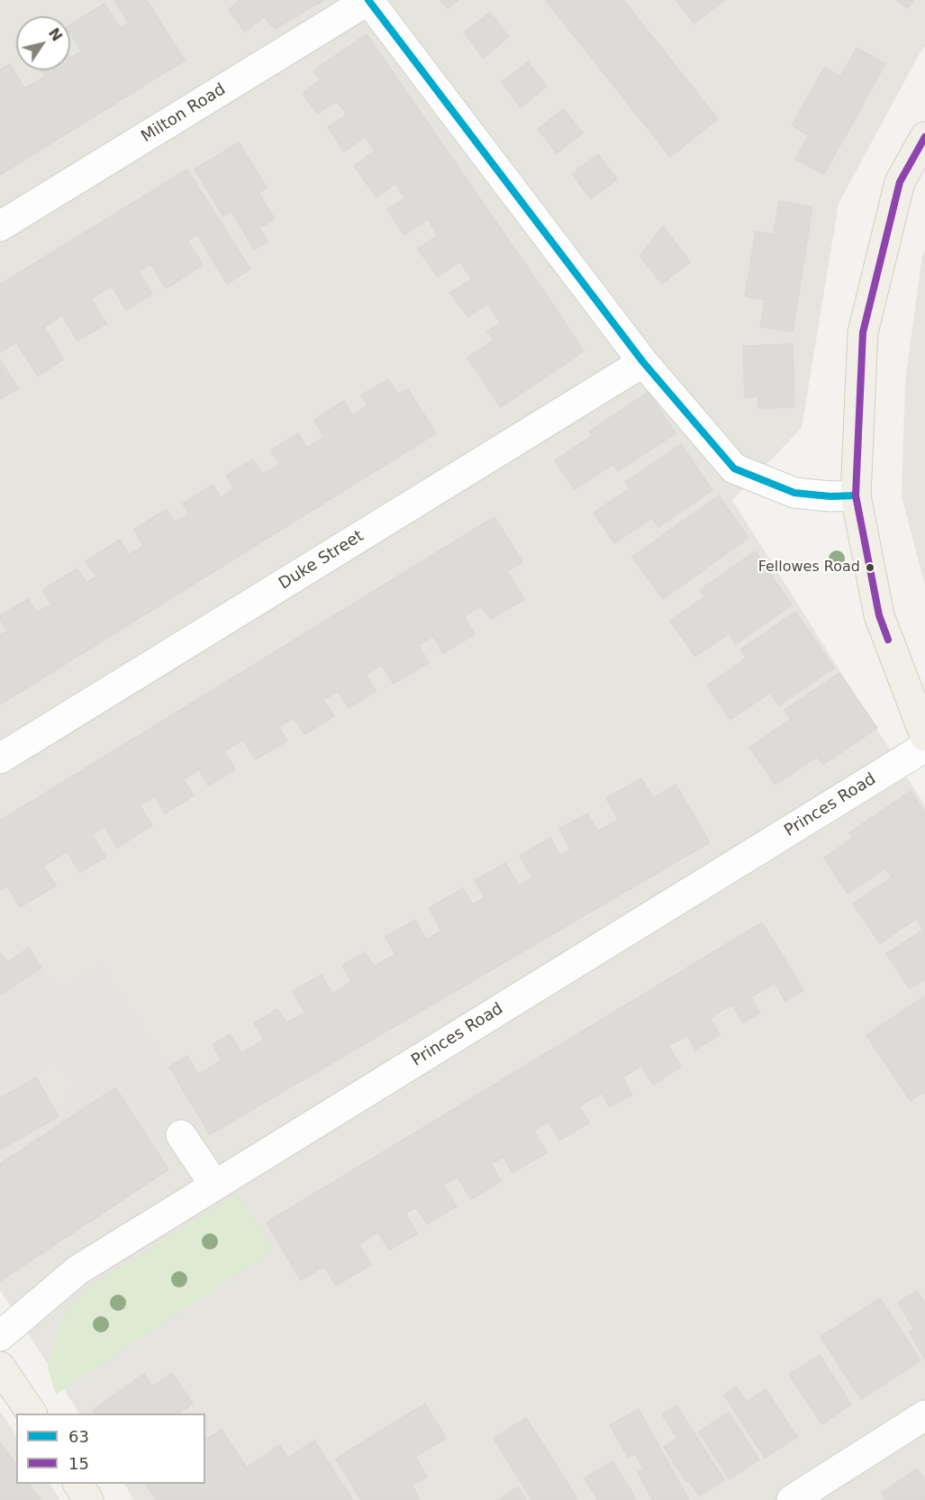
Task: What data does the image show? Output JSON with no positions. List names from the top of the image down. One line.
{"streets":{"street":["Milton Road","Duke Street","Princes Road"]},"places":["Fellowes Road"],"lines":["transit line 63","transit line 15"],"legend":["63","15"],"north":"top right"}
